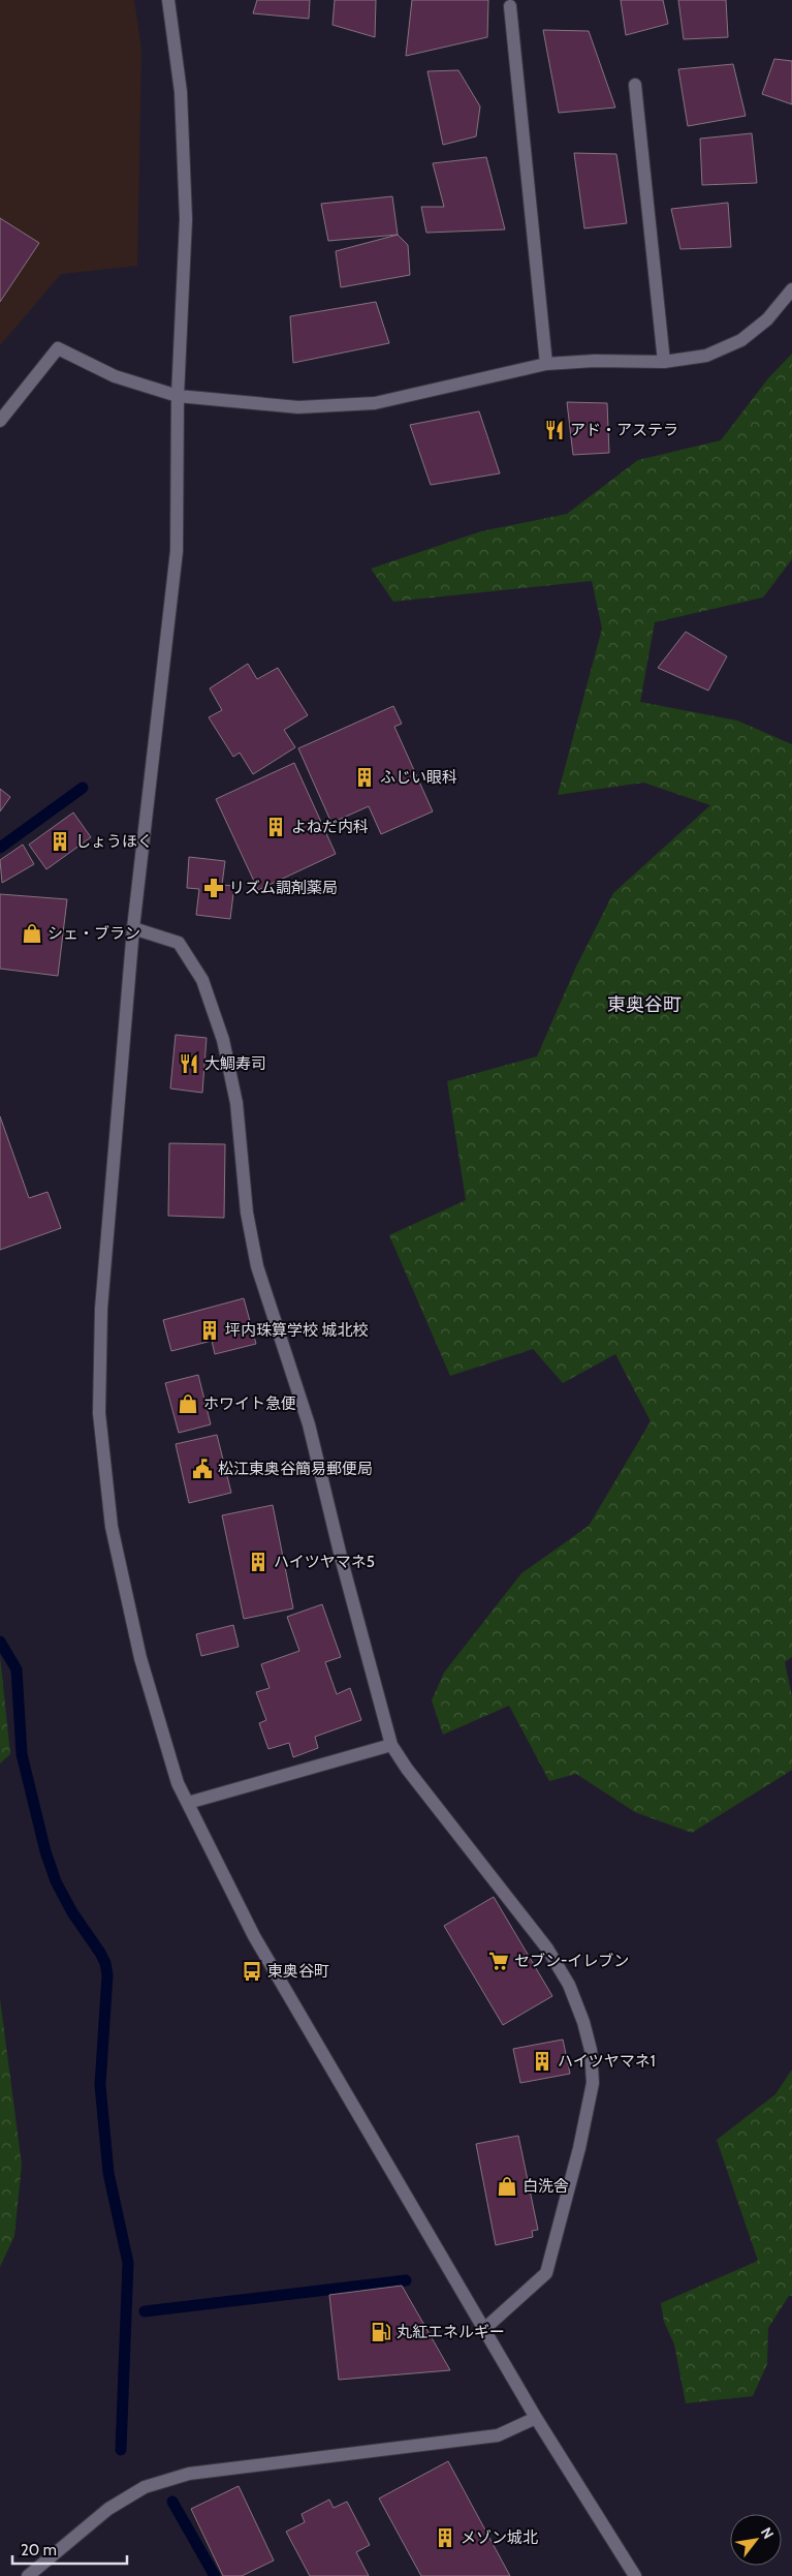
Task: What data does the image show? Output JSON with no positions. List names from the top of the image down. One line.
{"districts":["東奥谷町"],"places":{"restaurant":["アド・アステラ","大鯛寿司"],"building":["ふじい眼科","よねだ内科","しょうほく","坪内珠算学校 城北校","ハイツヤマネ5","ハイツヤマネ1","メゾン城北"],"pharmacy":["リズム調剤薬局"],"shop":["シェ・ブラン","ホワイト急便","白洗舎"],"public building":["松江東奥谷簡易郵便局"],"supermarket":["セブン-イレブン"],"bus stop":["東奥谷町"],"fuel station":["丸紅エネルギー"]},"scale_bar":"20 m","north":"top right"}
